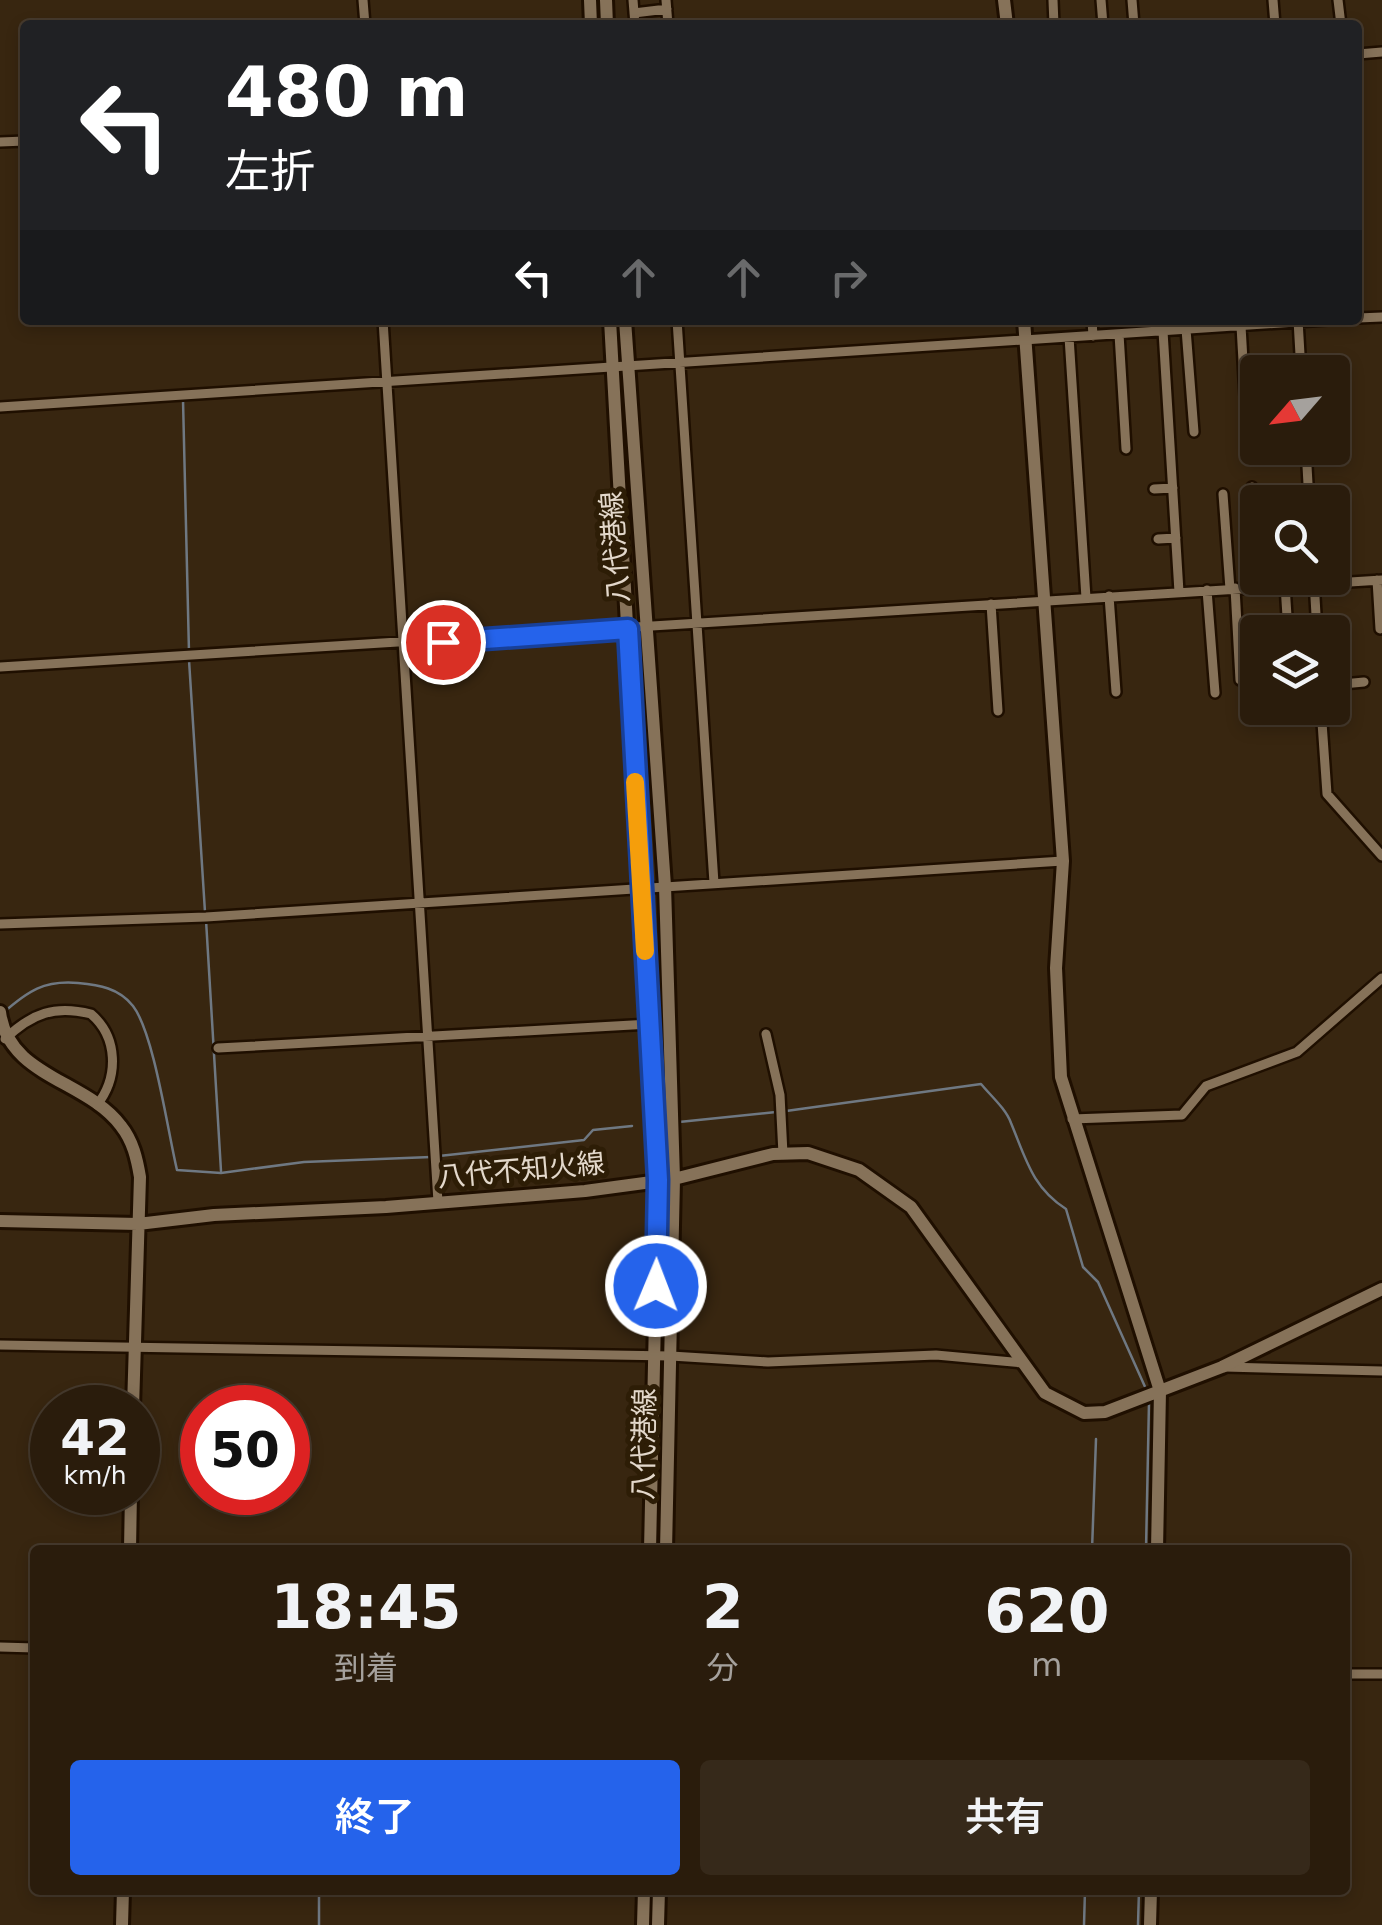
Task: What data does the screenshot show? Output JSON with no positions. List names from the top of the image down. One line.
{"streets":{"main road":["八代港線","八代不知火線"]},"crossings":[["八代港線","八代不知火線"]],"north":"bottom left","page":{"turn":["480 m","左折"],"speed":"42 km/h","limit":"50","eta":["18:45","到着","2","分","620","m"],"buttons":["終了","共有"]}}
